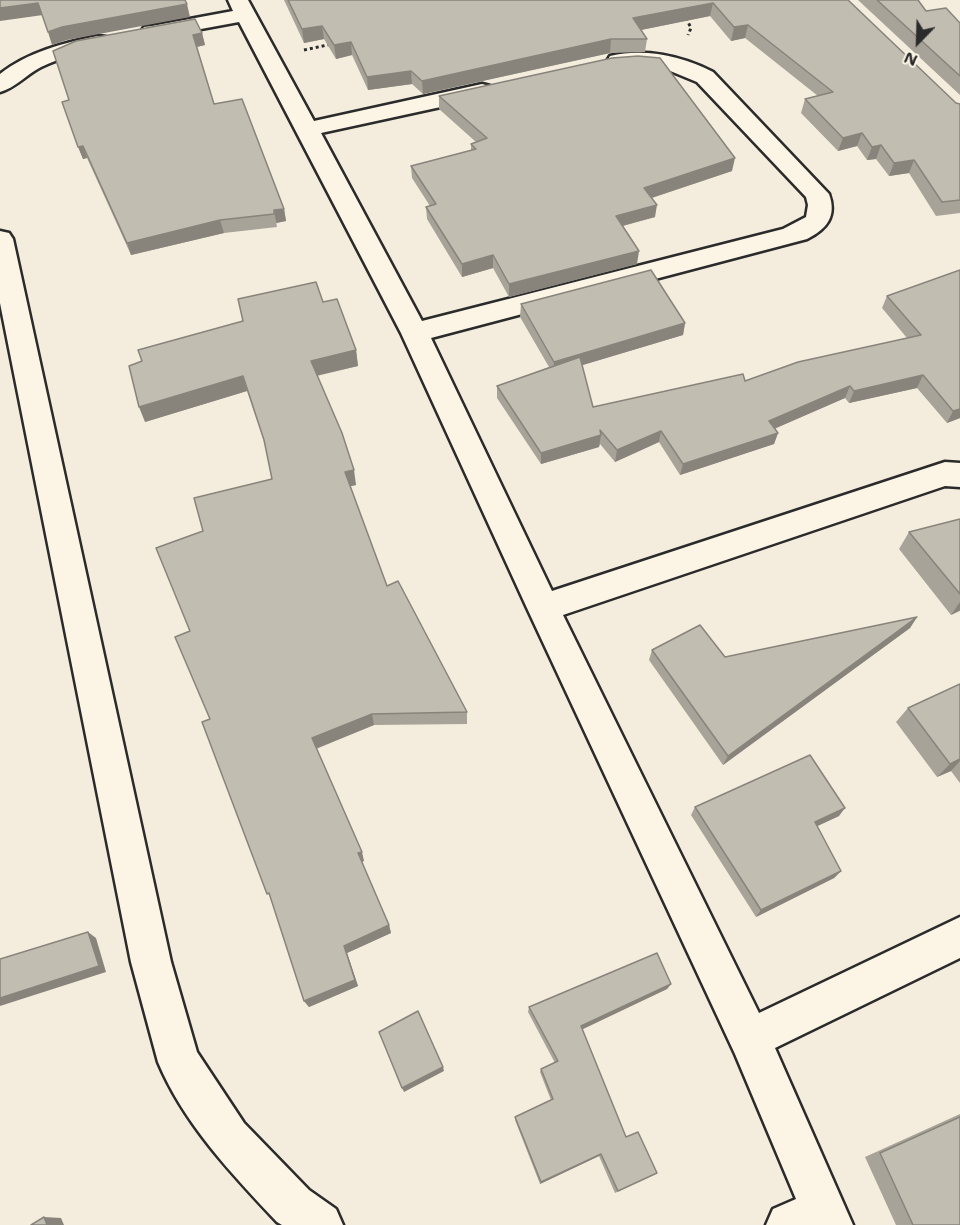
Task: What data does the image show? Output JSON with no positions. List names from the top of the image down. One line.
{"north":"bottom left"}
